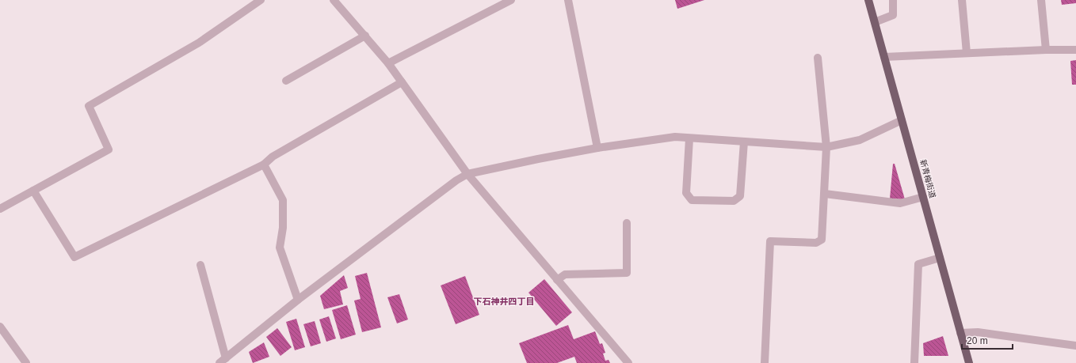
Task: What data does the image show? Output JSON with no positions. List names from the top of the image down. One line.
{"streets":{"main road":["新青梅街道"]},"districts":["下石神井四丁目"],"scale_bar":"20 m"}
